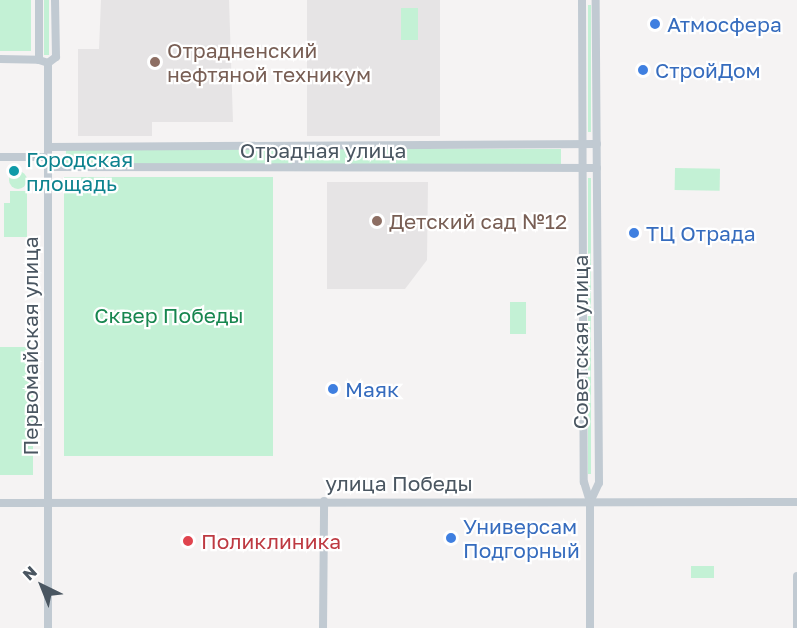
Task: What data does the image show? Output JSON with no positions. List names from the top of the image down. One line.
{"streets":{"street":["Отрадная улица","Советская улица","Первомайская улица","улица Победы"]},"crossings":[["Отрадная улица","Советская улица"],["Отрадная улица","Первомайская улица"],["Советская улица","улица Победы"],["Первомайская улица","улица Победы"]],"parks":["Сквер Победы"],"places":["Атмосфера","Отрадненский нефтяной техникум","СтройДом","Городская площадь","Детский сад №12","ТЦ Отрада","Маяк","Универсам Подгорный","Поликлиника"],"north":"top left"}
